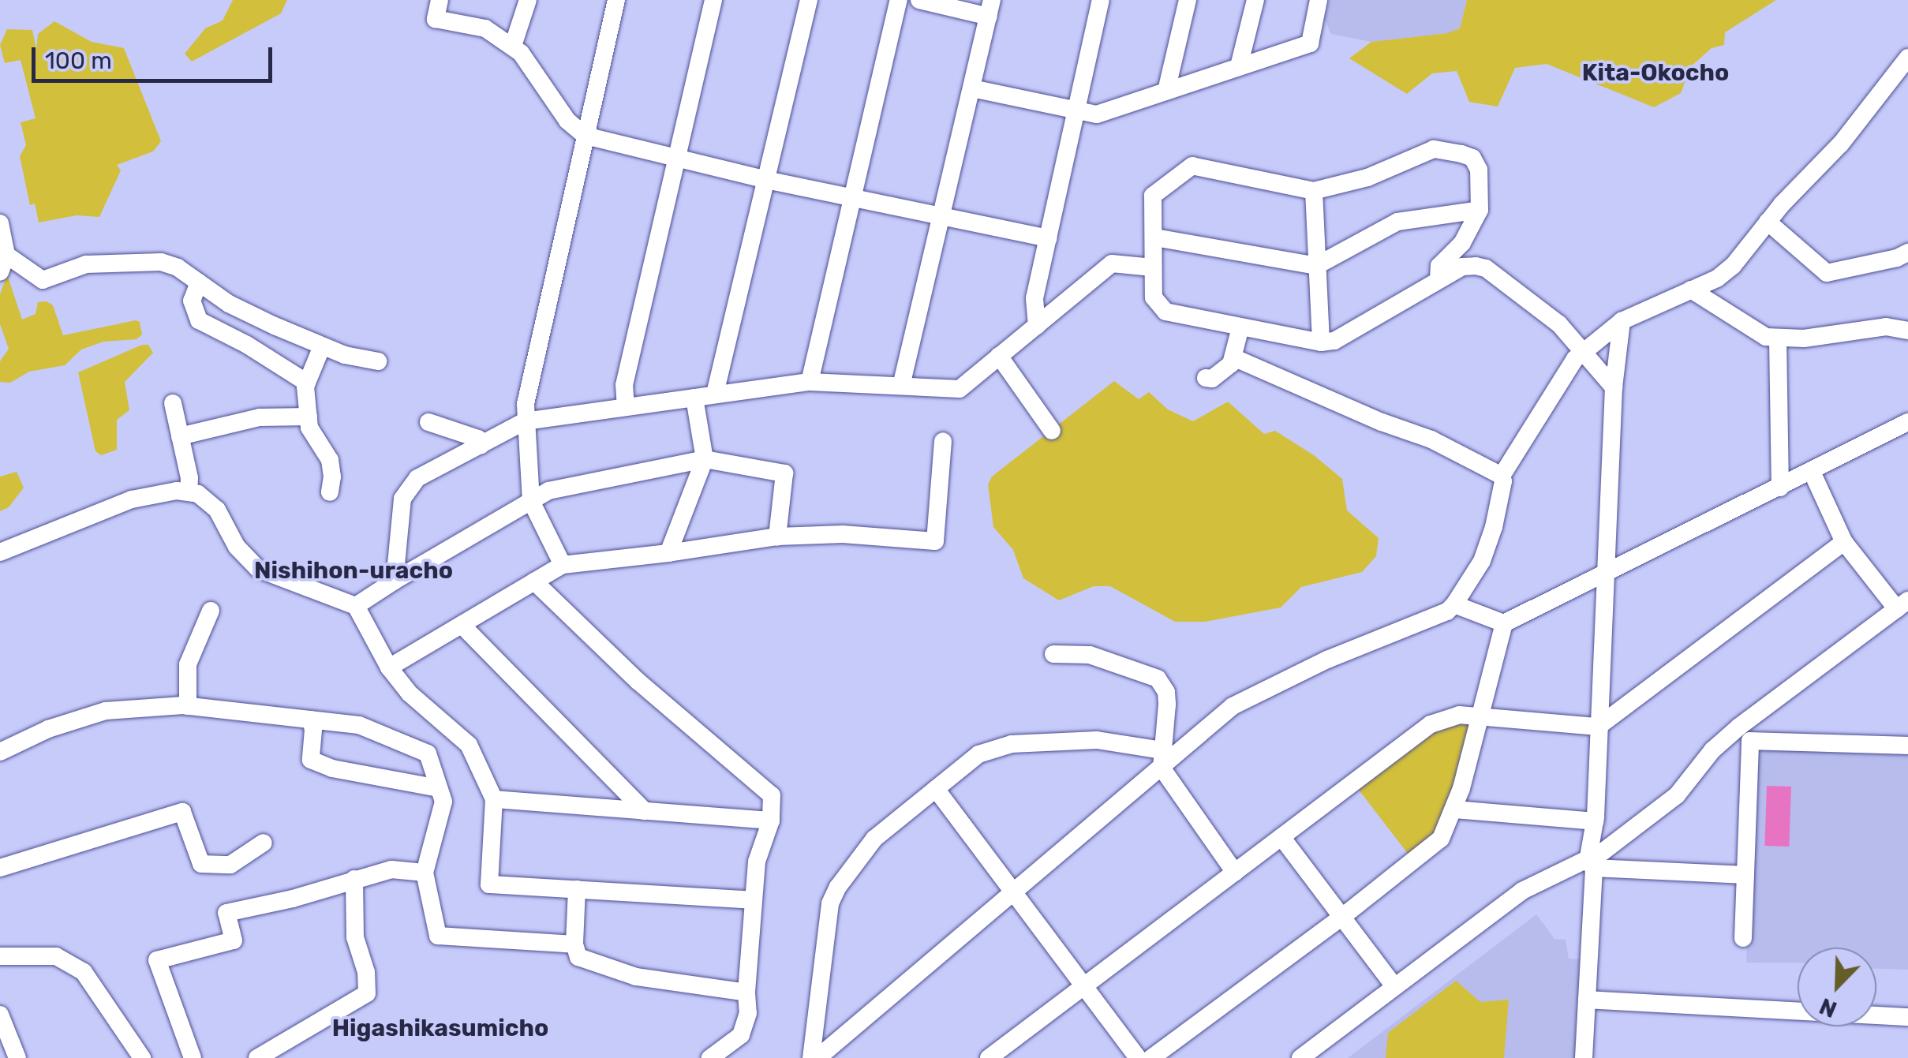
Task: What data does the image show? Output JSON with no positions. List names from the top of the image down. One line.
{"districts":["Kita-Okocho","Nishihon-uracho","Higashikasumicho"],"scale_bar":"100 m","north":"bottom left"}
